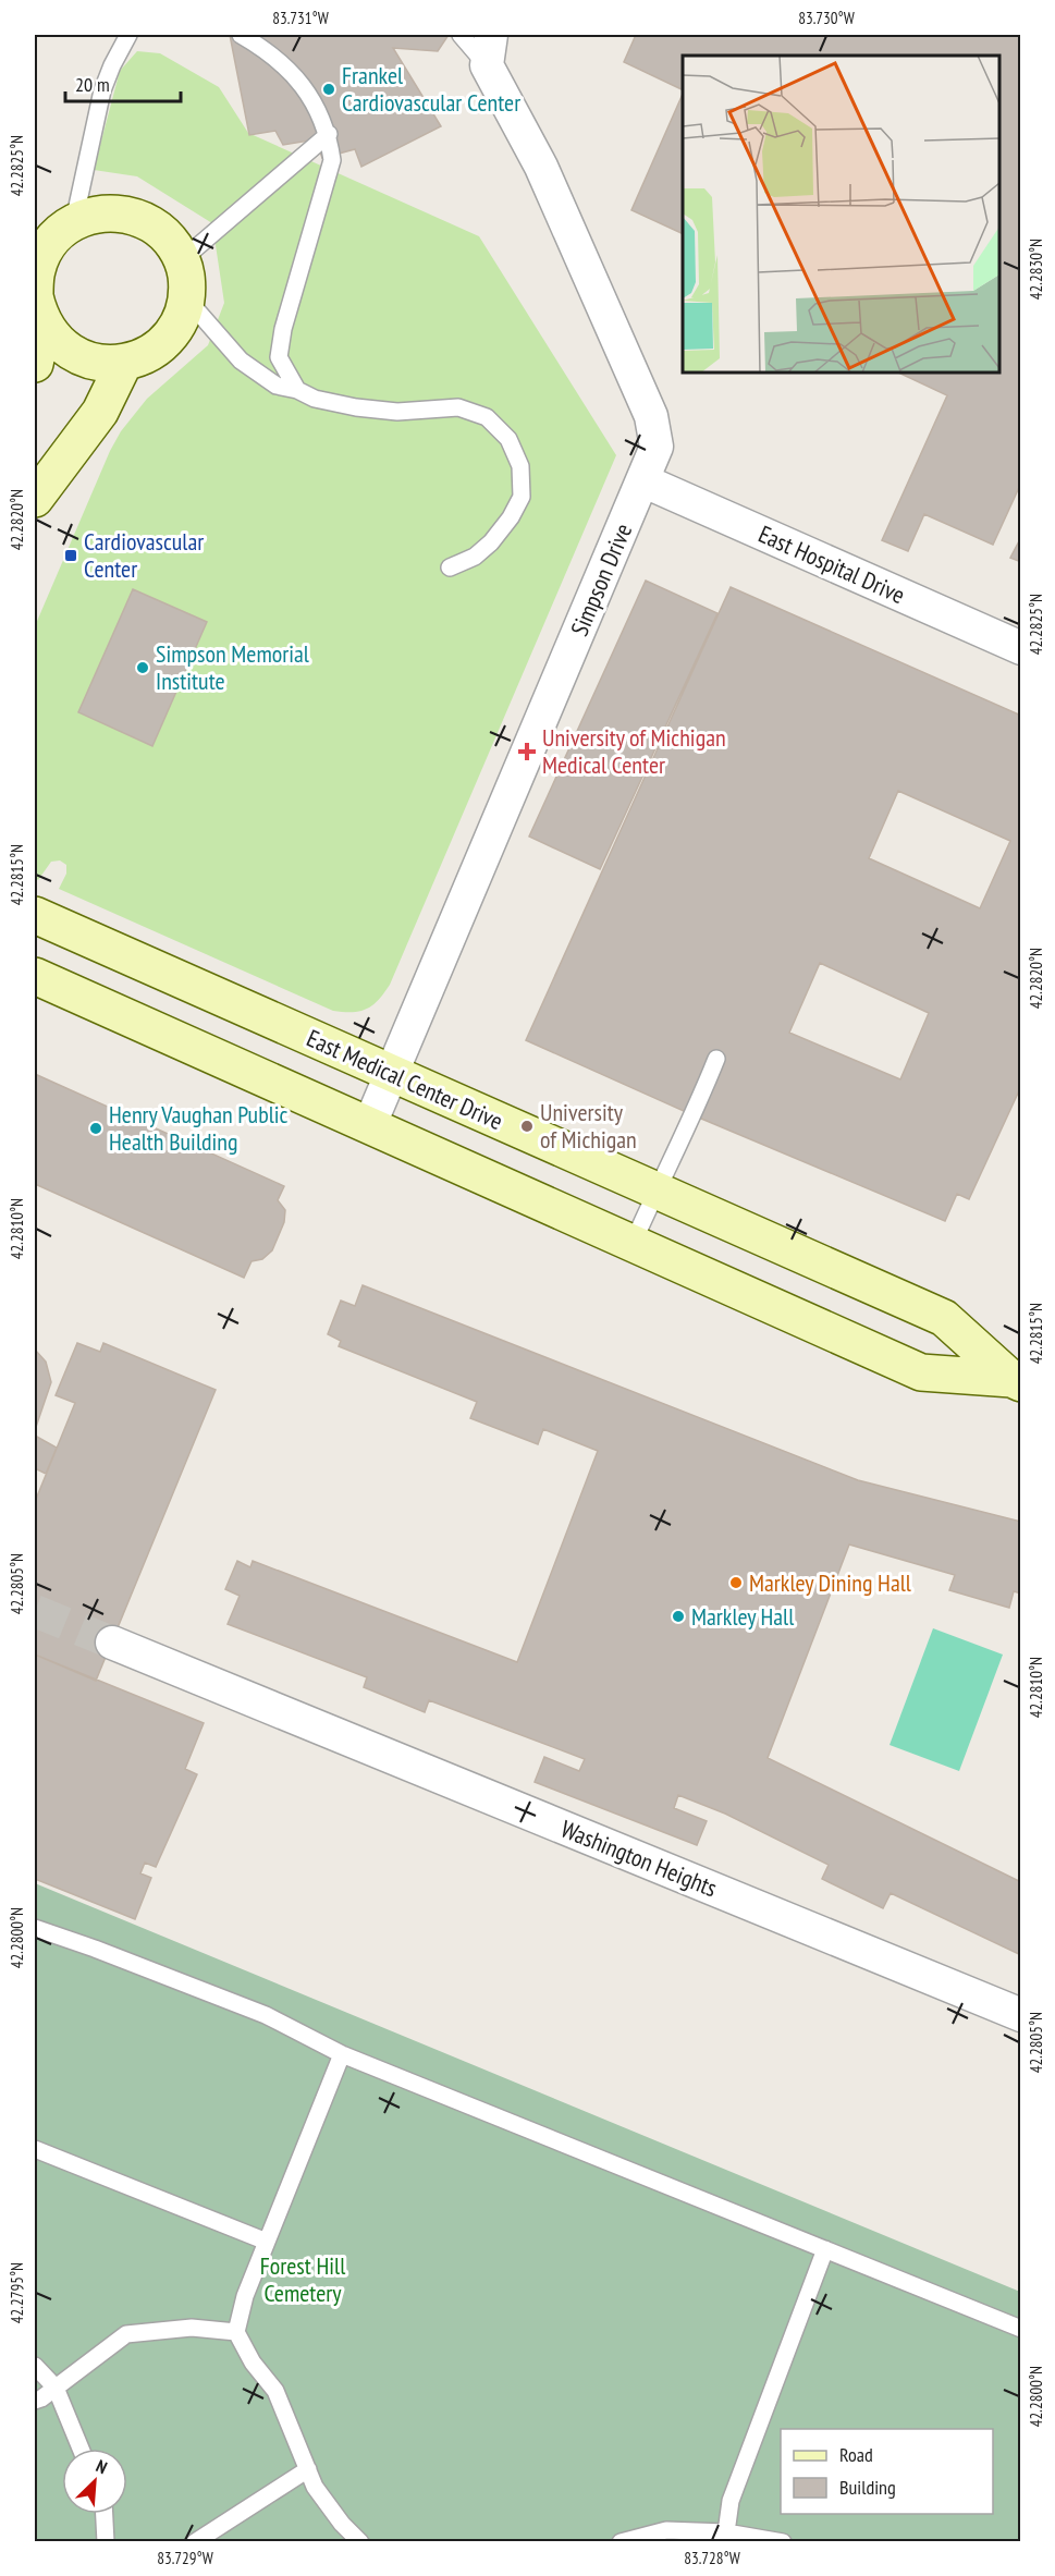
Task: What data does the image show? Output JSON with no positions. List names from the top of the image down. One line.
{"streets":{"street":["East Hospital Drive","Simpson Drive","East Medical Center Drive","Washington Heights"]},"crossings":[["East Hospital Drive","Simpson Drive"],["Simpson Drive","East Medical Center Drive"]],"parks":["Forest Hill Cemetery"],"places":{"other":["Frankel Cardiovascular Center","Simpson Memorial Institute","University of Michigan","Henry Vaughan Public Health Building","Markley Dining Hall","Markley Hall"],"transit":["Cardiovascular Center"],"health":["University of Michigan Medical Center"]},"legend":["Road","Building"],"scale_bar":"20 m","north":"top right","coordinates":["83.731°W","83.730°W","42.2825°N","42.2830°N","42.2820°N","42.2815°N","42.2810°N","42.2805°N","42.2800°N","42.2795°N","83.729°W","83.728°W"]}
